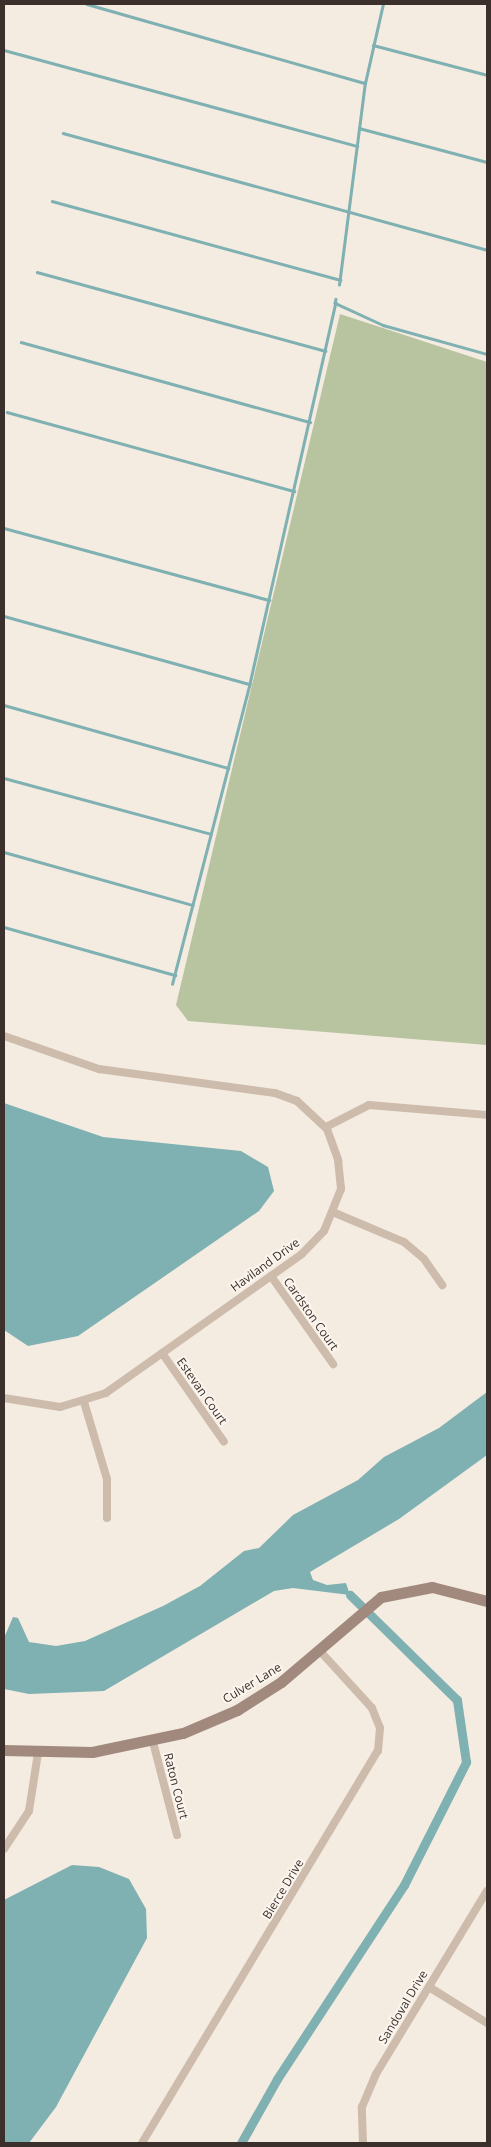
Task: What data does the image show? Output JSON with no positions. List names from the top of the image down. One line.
{"streets":{"street":["Haviland Drive","Cardston Court","Estevan Court","Culver Lane","Raton Court","Bierce Drive","Sandoval Drive"]},"crossings":[["Haviland Drive","Cardston Court"],["Haviland Drive","Estevan Court"],["Culver Lane","Raton Court"],["Culver Lane","Bierce Drive"]]}
